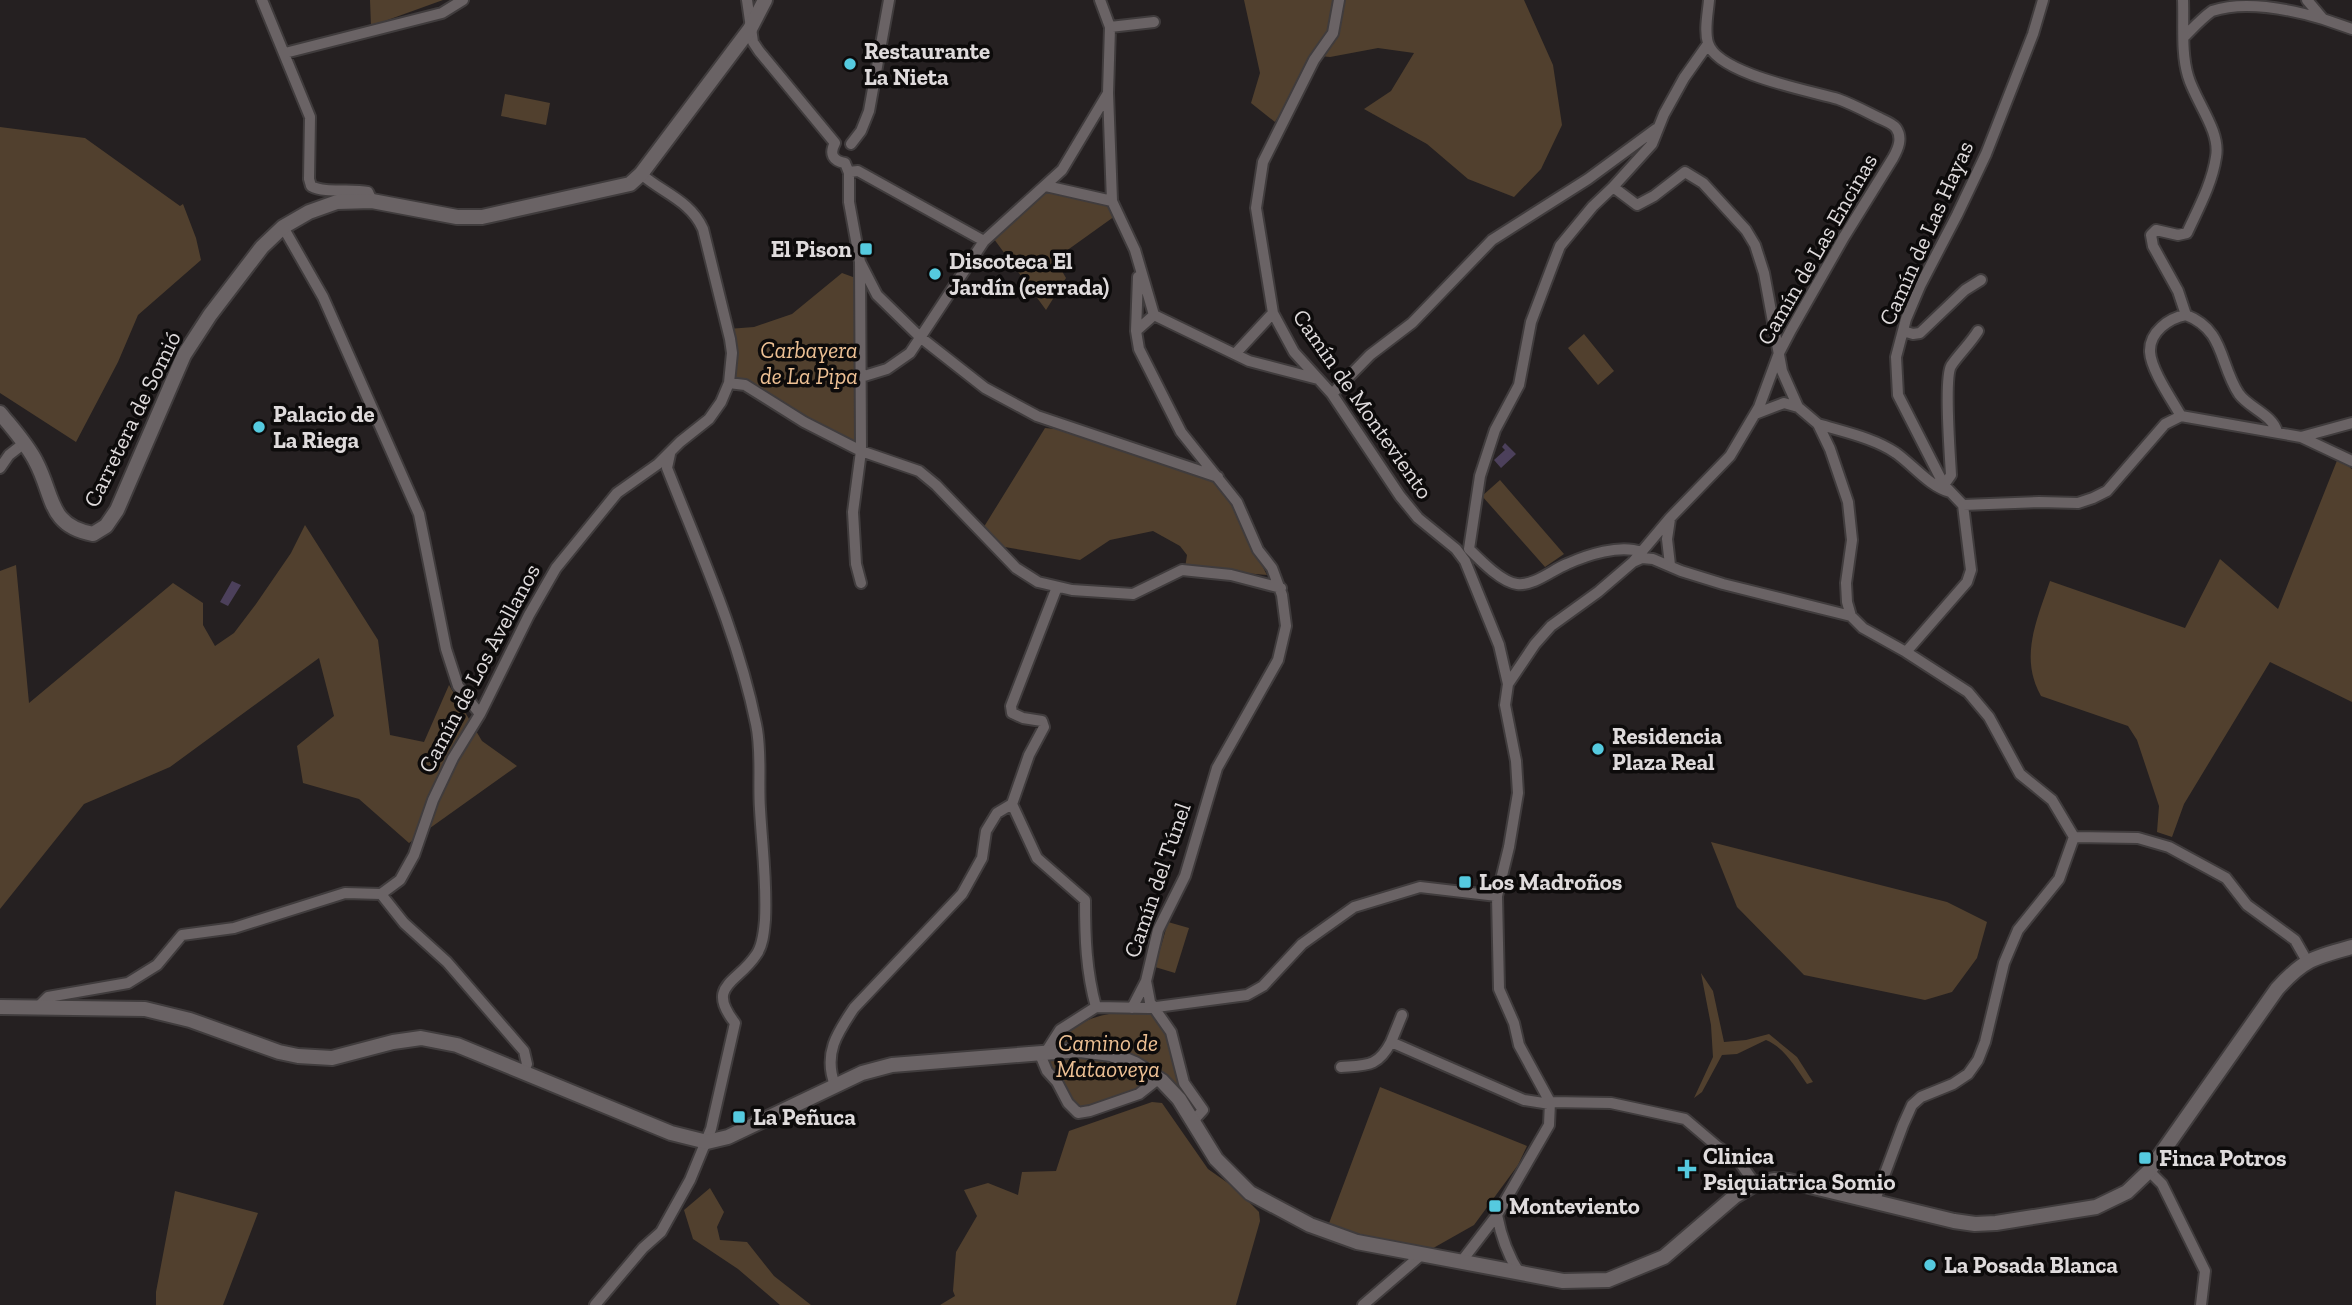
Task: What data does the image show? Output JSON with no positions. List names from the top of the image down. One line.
{"streets":{"street":["Camín de Las Hayas","Camín de Las Encinas","Camín de Monteviento","Carretera de Somió","Camín de Los Avellanos","Camín del Túnel"]},"crossings":[["Camín de Las Encinas","Camín de Monteviento"],["Carretera de Somió","Camín de Los Avellanos"]],"parks":["Carbayera de La Pipa","Camino de Mataoveya"],"places":{"other":["Restaurante La Nieta","Discoteca El Jardín (cerrada)","Palacio de La Riega","Residencia Plaza Real","La Posada Blanca"],"transit":["El Pison","Los Madroños","La Peñuca","Finca Potros","Monteviento"],"health":["Clinica Psiquiatrica Somio"]}}
